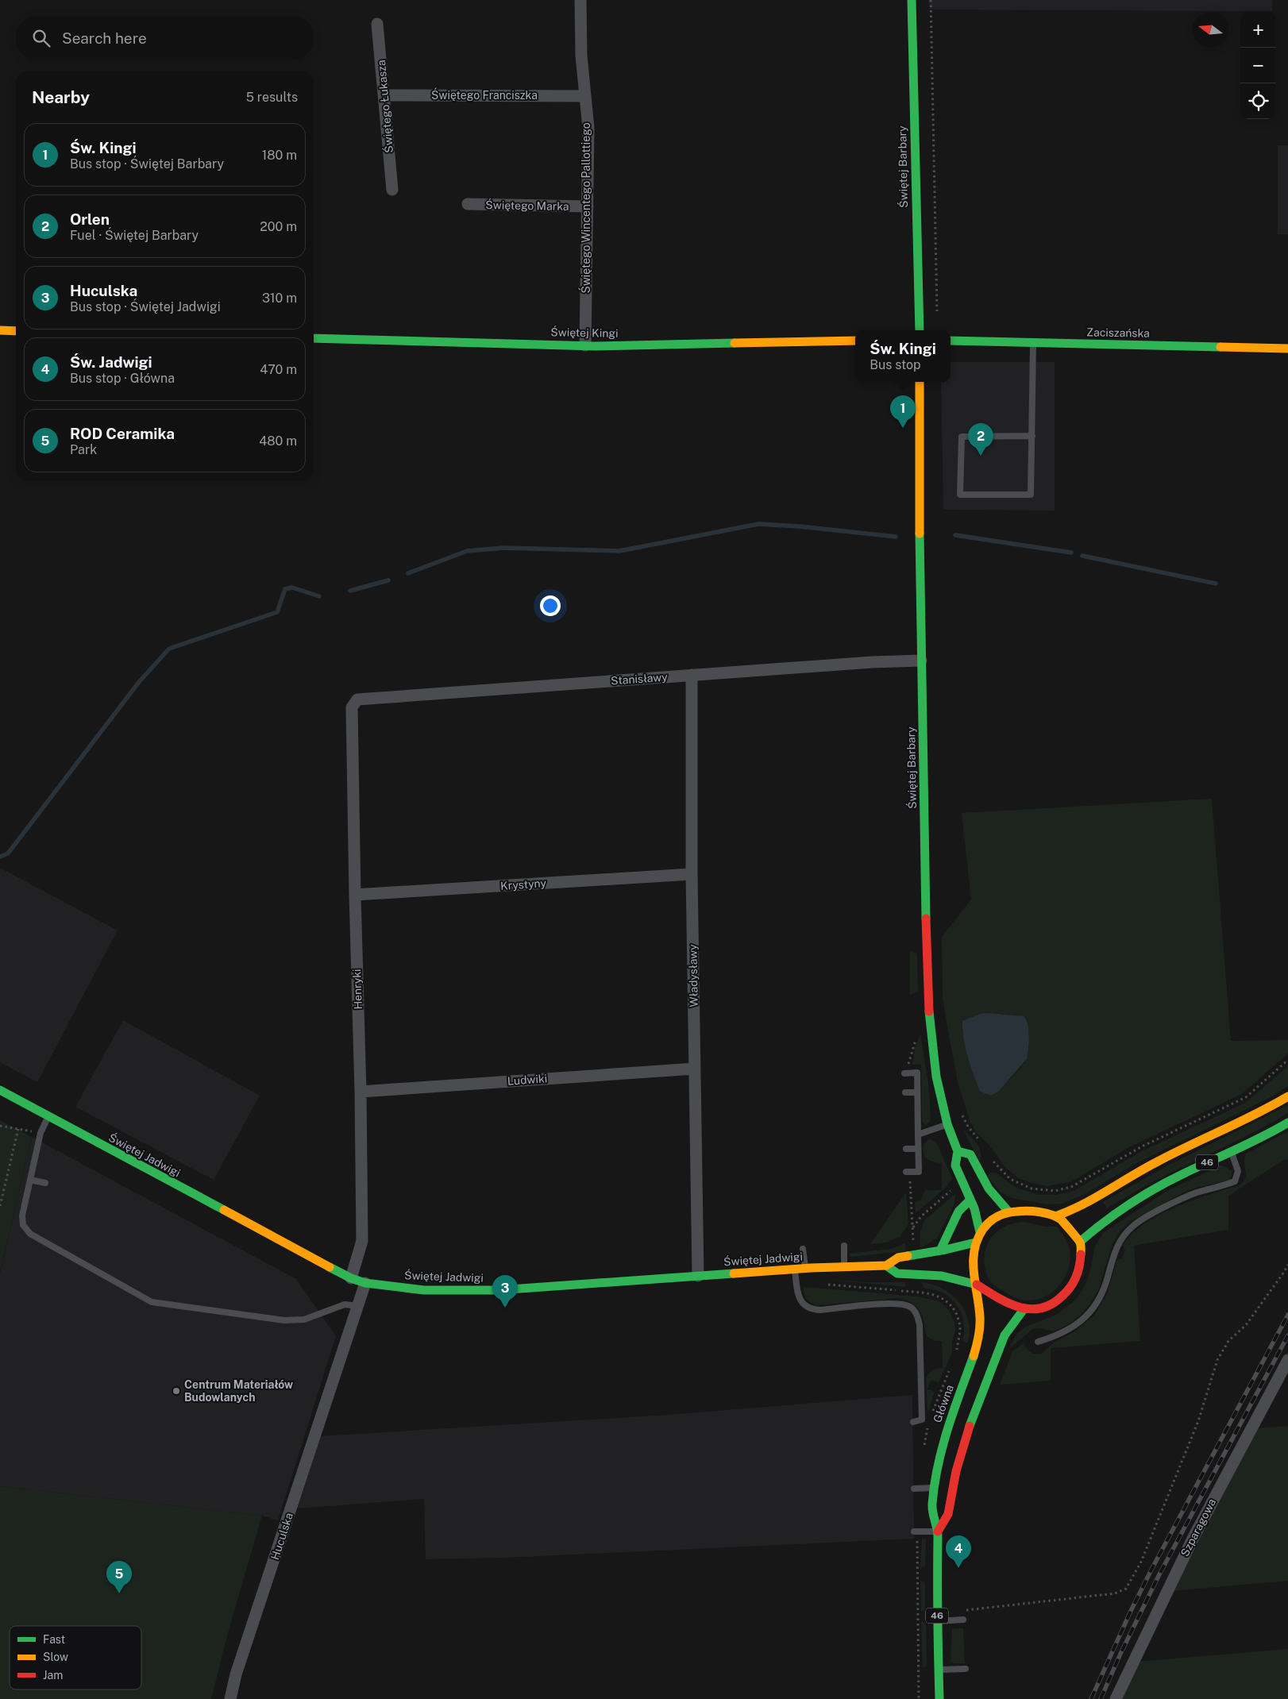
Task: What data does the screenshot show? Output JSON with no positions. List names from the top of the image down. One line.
{"streets":{"main road":["Świętej Barbary","Świętej Kingi","Zaciszańska","Świętej Jadwigi","46","Główna"],"street":["Świętego Franciszka","Świętego Łukasza","Świętego Marka","Świętego Wincentego Pallottiego","Stanisławy","Krystyny","Władysławy","Henryki","Ludwiki","Szparagowa","Huculska"]},"crossings":[["Świętego Franciszka","Świętego Łukasza"],["Świętego Franciszka","Świętego Wincentego Pallottiego"],["Świętej Barbary","Stanisławy"],["Świętej Barbary","Świętej Jadwigi"],["Świętej Barbary","46"],["Świętej Barbary","Główna"],["Świętego Marka","Świętego Wincentego Pallottiego"],["Świętego Wincentego Pallottiego","Świętej Kingi"],["Stanisławy","Władysławy"],["Stanisławy","Henryki"],["Krystyny","Władysławy"],["Krystyny","Henryki"],["Władysławy","Ludwiki"],["Władysławy","Świętej Jadwigi"],["Henryki","Ludwiki"],["Henryki","Świętej Jadwigi"],["Świętej Jadwigi","46"],["Świętej Jadwigi","Główna"],["Świętej Jadwigi","Huculska"],["46","Główna"]],"places":["Centrum Materiałów Budowlanych"],"legend":["Fast","Slow","Jam"],"north":"left","page":{"map_buttons":["+","−"],"search":"Search here","heading":["Nearby","5 results"],"list":[{"mark":"1","name":"Św. Kingi","note":"Bus stop · Świętej Barbary","value":"180 m"},{"mark":"2","name":"Orlen","note":"Fuel · Świętej Barbary","value":"200 m"},{"mark":"3","name":"Huculska","note":"Bus stop · Świętej Jadwigi","value":"310 m"},{"mark":"4","name":"Św. Jadwigi","note":"Bus stop · Główna","value":"470 m"},{"mark":"5","name":"ROD Ceramika","note":"Park","value":"480 m"}],"popup":["Św. Kingi","Bus stop"],"pins":["1","2","3","4","5"]}}
